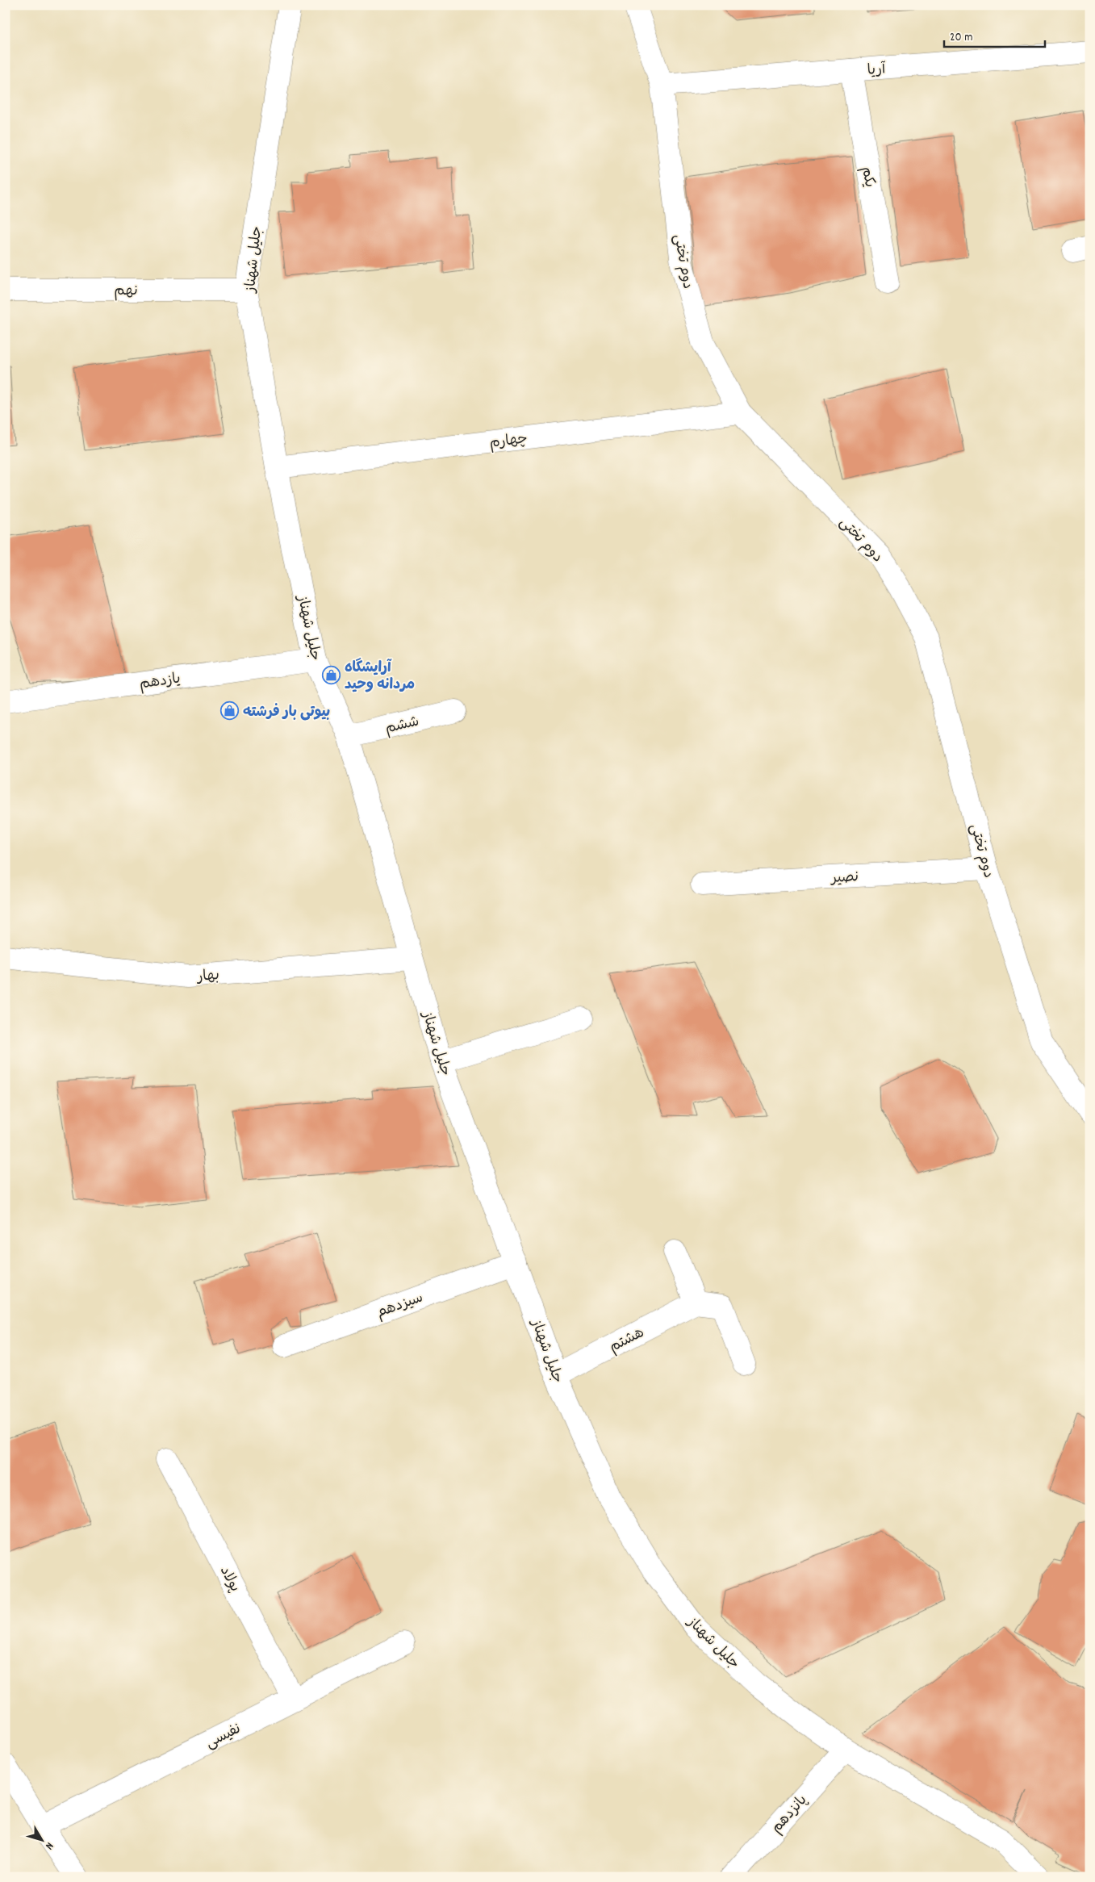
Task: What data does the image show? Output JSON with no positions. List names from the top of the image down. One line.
{"streets":{"street":["آریا","یکم","جلیل شهناز","دوم تختی","نهم","چهارم","یازدهم","ششم","نصیر","بهار","سیزدهم","هشتم","پولاد","نفیسی","پانزدهم"]},"crossings":[["آریا","یکم"],["آریا","دوم تختی"],["جلیل شهناز","نهم"],["جلیل شهناز","چهارم"],["جلیل شهناز","یازدهم"],["جلیل شهناز","ششم"],["جلیل شهناز","بهار"],["جلیل شهناز","سیزدهم"],["جلیل شهناز","هشتم"],["جلیل شهناز","پانزدهم"],["دوم تختی","چهارم"],["دوم تختی","نصیر"],["پولاد","نفیسی"]],"places":{"shop":["آرایشگاه مردانه وحید","بیوتی بار فرشته"]},"scale_bar":"20 m","north":"bottom right"}
